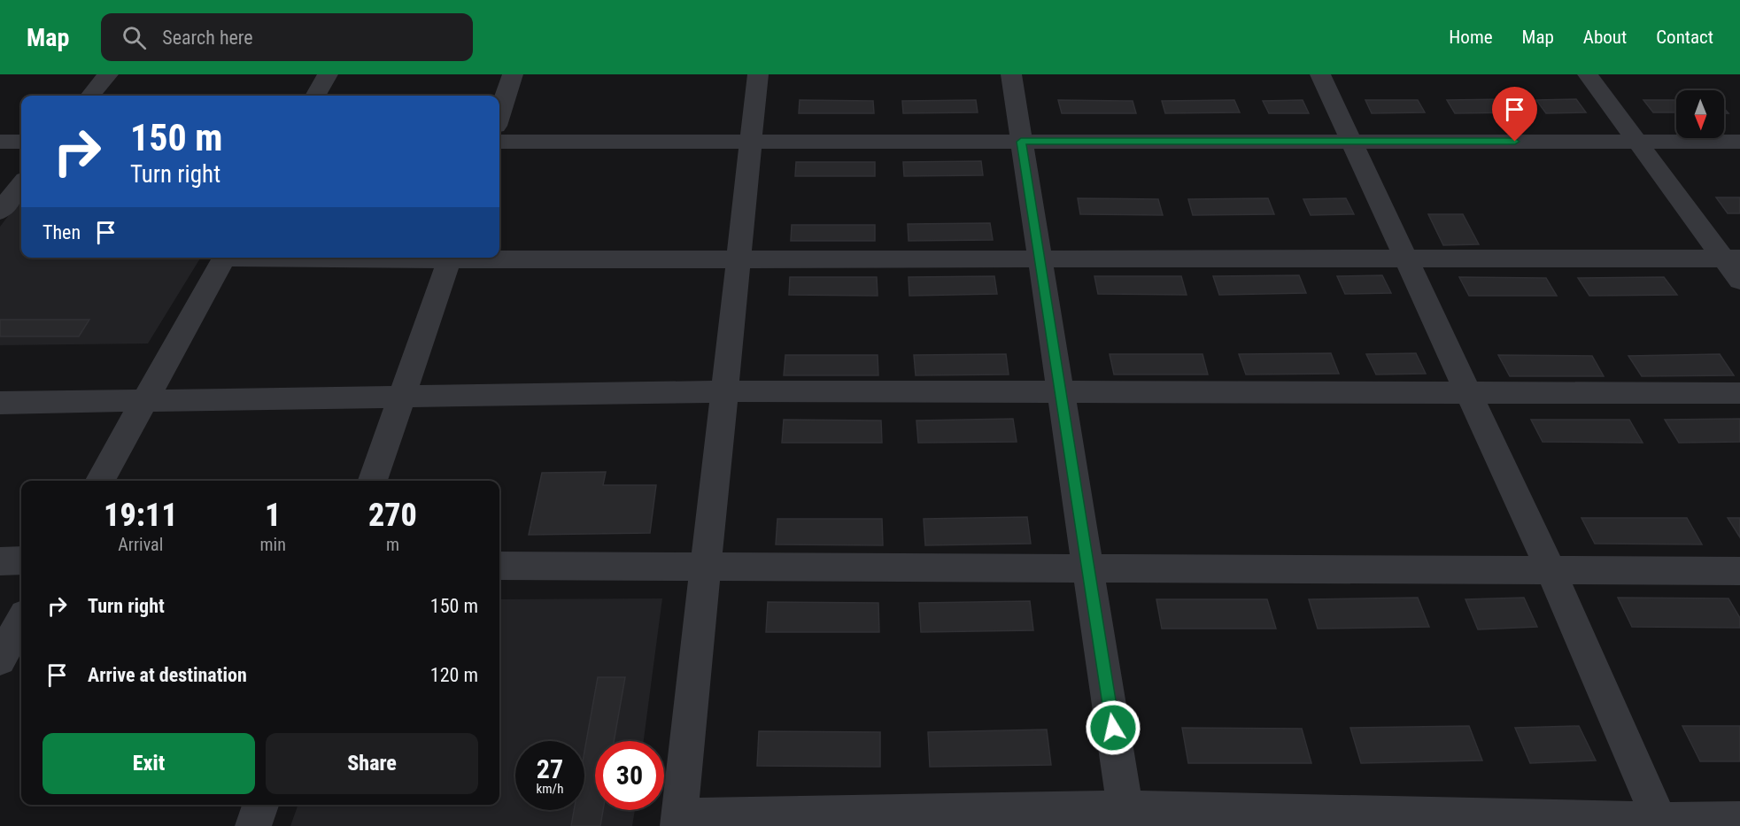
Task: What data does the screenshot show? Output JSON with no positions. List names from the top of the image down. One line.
{"north":"bottom","page":{"header":"Map","search":"Search here","nav":["Home","Map","About","Contact"],"turn":["150 m","Turn right"],"then":"Then","eta":["19:11","Arrival","1","min","270","m"],"list":[{"name":"Turn right","value":"150 m"},{"name":"Arrive at destination","value":"120 m"}],"buttons":["Exit","Share"],"speed":"27 km/h","limit":"30"}}
